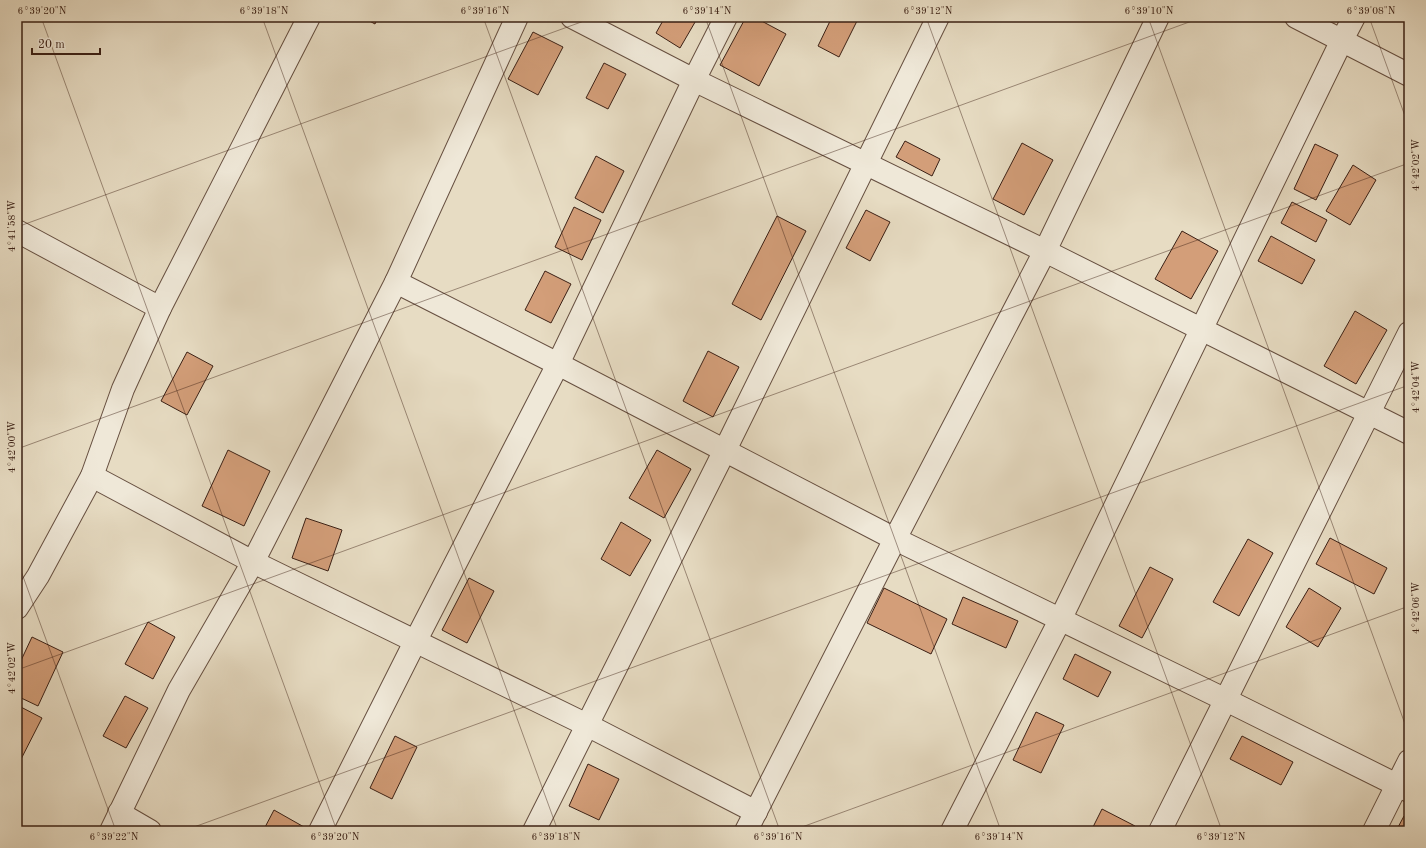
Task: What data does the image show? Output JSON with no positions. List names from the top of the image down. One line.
{"scale_bar":"20 m","coordinates":["6°39'20\"N","6°39'18\"N","6°39'16\"N","6°39'14\"N","6°39'12\"N","6°39'10\"N","6°39'08\"N","4°42'02\"W","4°41'58\"W","4°42'04\"W","4°42'00\"W","4°42'06\"W","6°39'22\"N"]}
